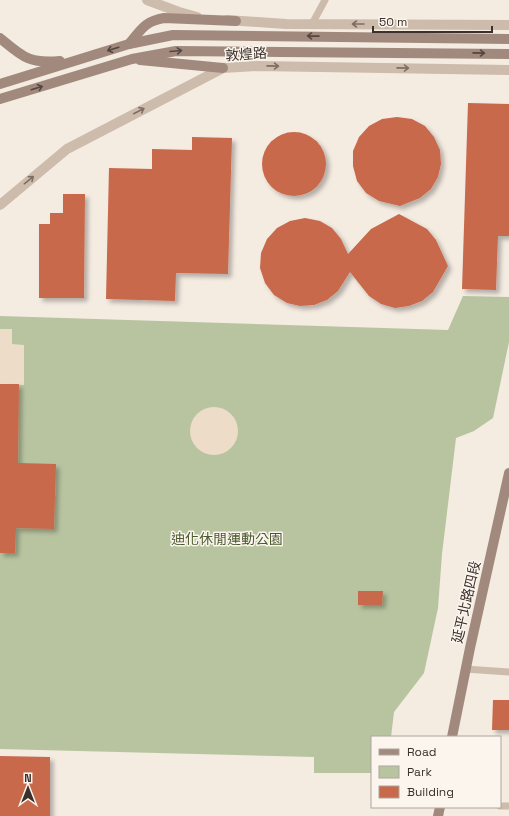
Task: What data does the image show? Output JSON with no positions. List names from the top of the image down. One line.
{"streets":{"street":["敦煌路","延平北路四段"]},"parks":["迪化休閒運動公園"],"legend":["Road","Park","Building"],"scale_bar":"50 m","north":"top"}
